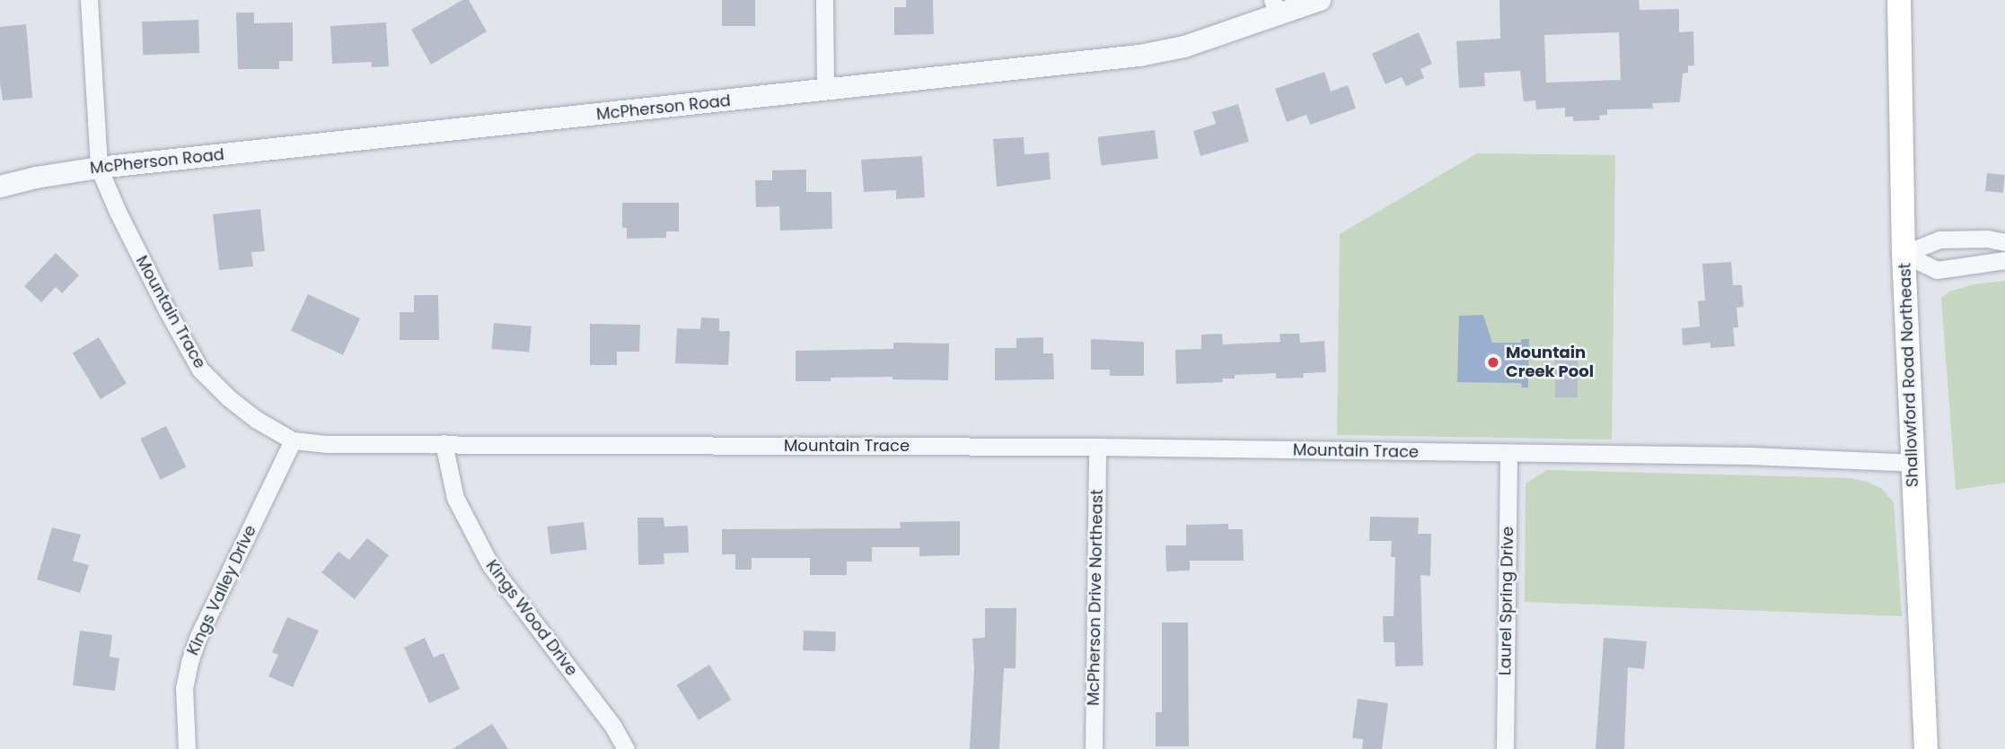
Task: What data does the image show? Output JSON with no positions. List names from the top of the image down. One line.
{"streets":{"main road":["Shallowford Road Northeast"],"street":["McPherson Road","Mountain Trace","Kings Valley Drive","McPherson Drive Northeast","Laurel Spring Drive","Kings Wood Drive"]},"crossings":[["McPherson Road","Mountain Trace"],["Mountain Trace","Shallowford Road Northeast"],["Mountain Trace","Kings Valley Drive"],["Mountain Trace","McPherson Drive Northeast"],["Mountain Trace","Laurel Spring Drive"],["Mountain Trace","Kings Wood Drive"]],"places":["Mountain Creek Pool"]}
